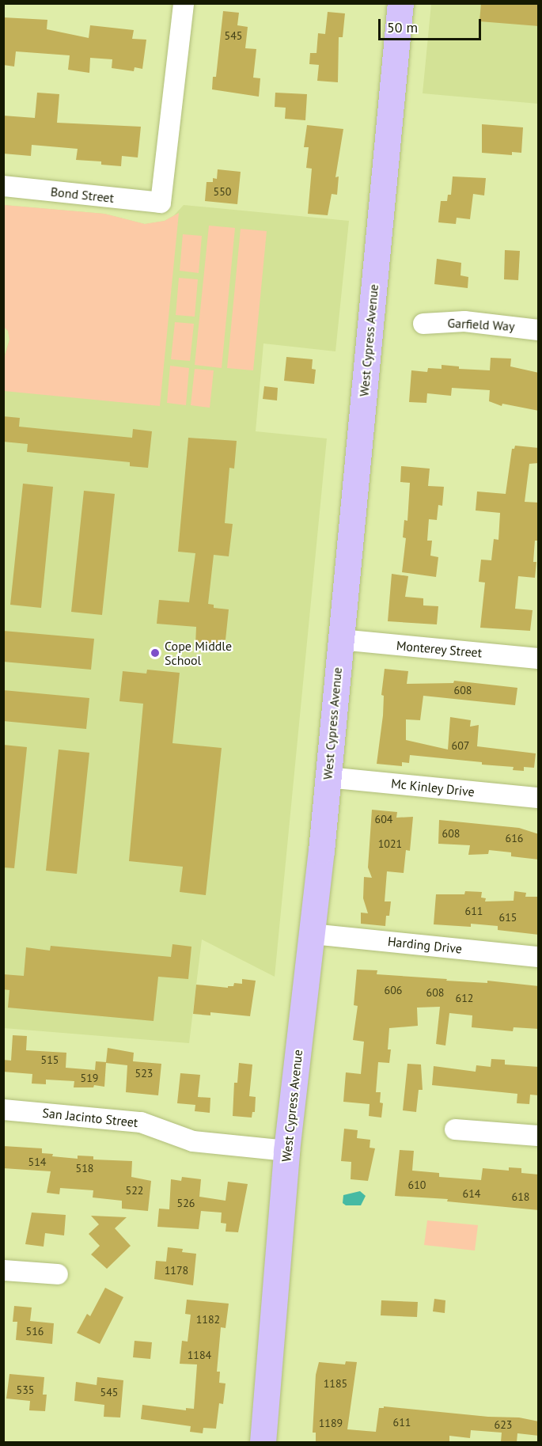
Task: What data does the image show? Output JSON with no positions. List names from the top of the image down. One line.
{"streets":{"main road":["West Cypress Avenue"],"street":["Bond Street","Garfield Way","Monterey Street","Mc Kinley Drive","Harding Drive","San Jacinto Street"]},"crossings":[["West Cypress Avenue","Monterey Street"],["West Cypress Avenue","Mc Kinley Drive"],["West Cypress Avenue","Harding Drive"],["West Cypress Avenue","San Jacinto Street"]],"places":["Cope Middle School"],"house_numbers":["545","550","608","607","604","608","616","1021","611","615","606","608","612","515","523","519","514","518","610","522","614","618","526","1178","1182","516","1184","1185","535","545","611","1189","623"],"scale_bar":"50 m"}
